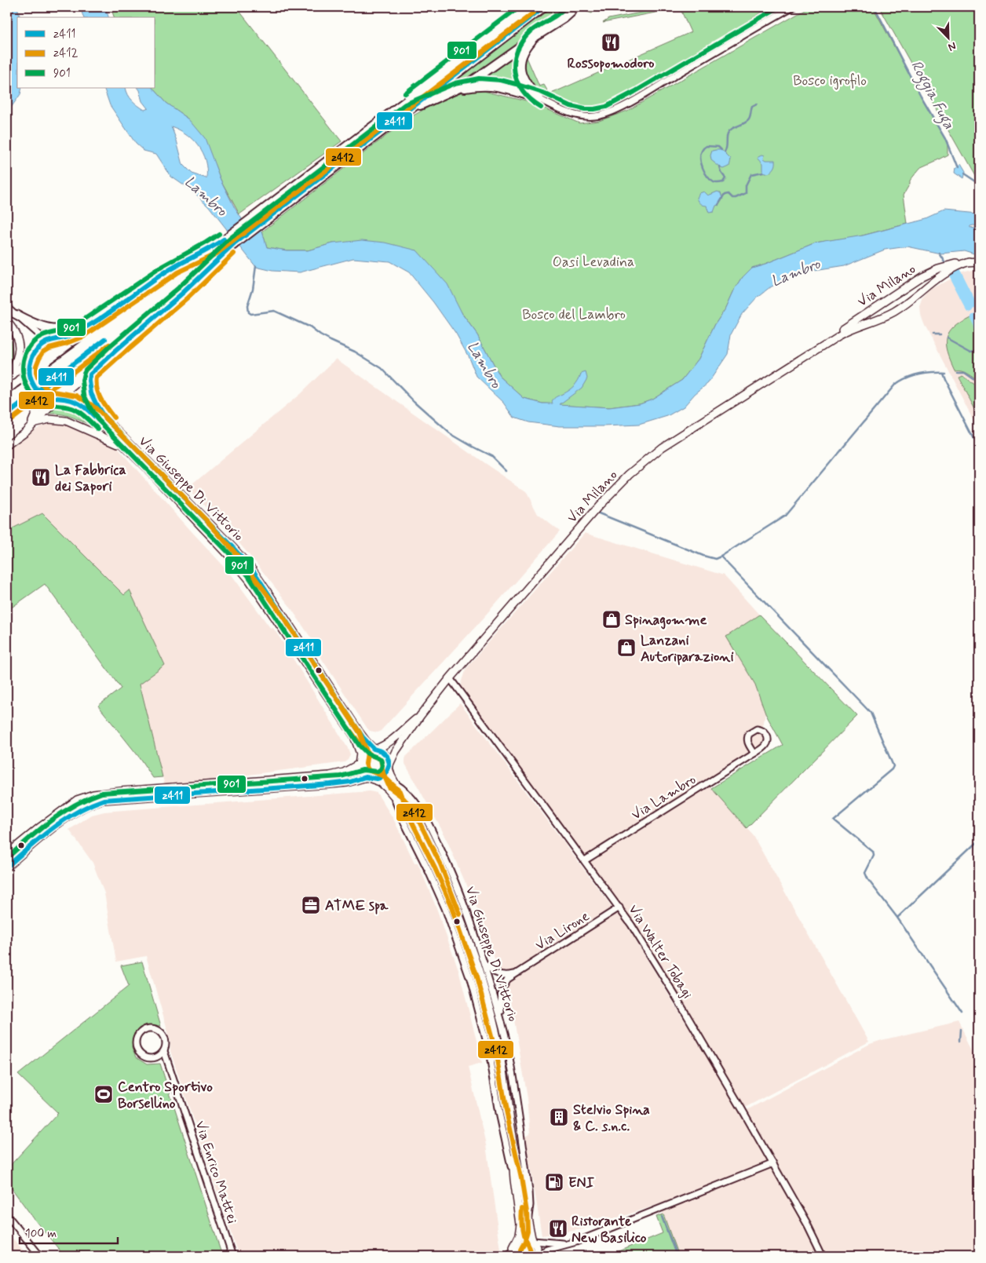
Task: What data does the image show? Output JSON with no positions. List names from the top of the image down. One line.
{"streets":{"main road":["Via Milano","Via Giuseppe Di Vittorio"],"street":["Via Lambro","Via Lirone","Via Walter Tobagi","Via Enrico Mattei"]},"crossings":[["Via Milano","Via Giuseppe Di Vittorio"],["Via Milano","Via Walter Tobagi"],["Via Giuseppe Di Vittorio","Via Lirone"],["Via Lambro","Via Walter Tobagi"],["Via Lirone","Via Walter Tobagi"]],"water":["Roggia Fuga","Lambro"],"parks":["Bosco igrofilo","Oasi Levadina","Bosco del Lambro"],"places":{"restaurant":["Rossopomodoro","La Fabbrica dei Sapori","Ristorante New Basilico"],"shop":["Spinagomme","Lanzani Autoriparazioni"],"office":["ATME spa"],"sports":["Centro Sportivo Borsellino"],"building":["Stelvio Spina & C. s.n.c."],"fuel station":["ENI"]},"lines":["transit line z411","transit line 901","transit line z412"],"legend":["z411","z412","901"],"scale_bar":"100 m","north":"bottom right"}
